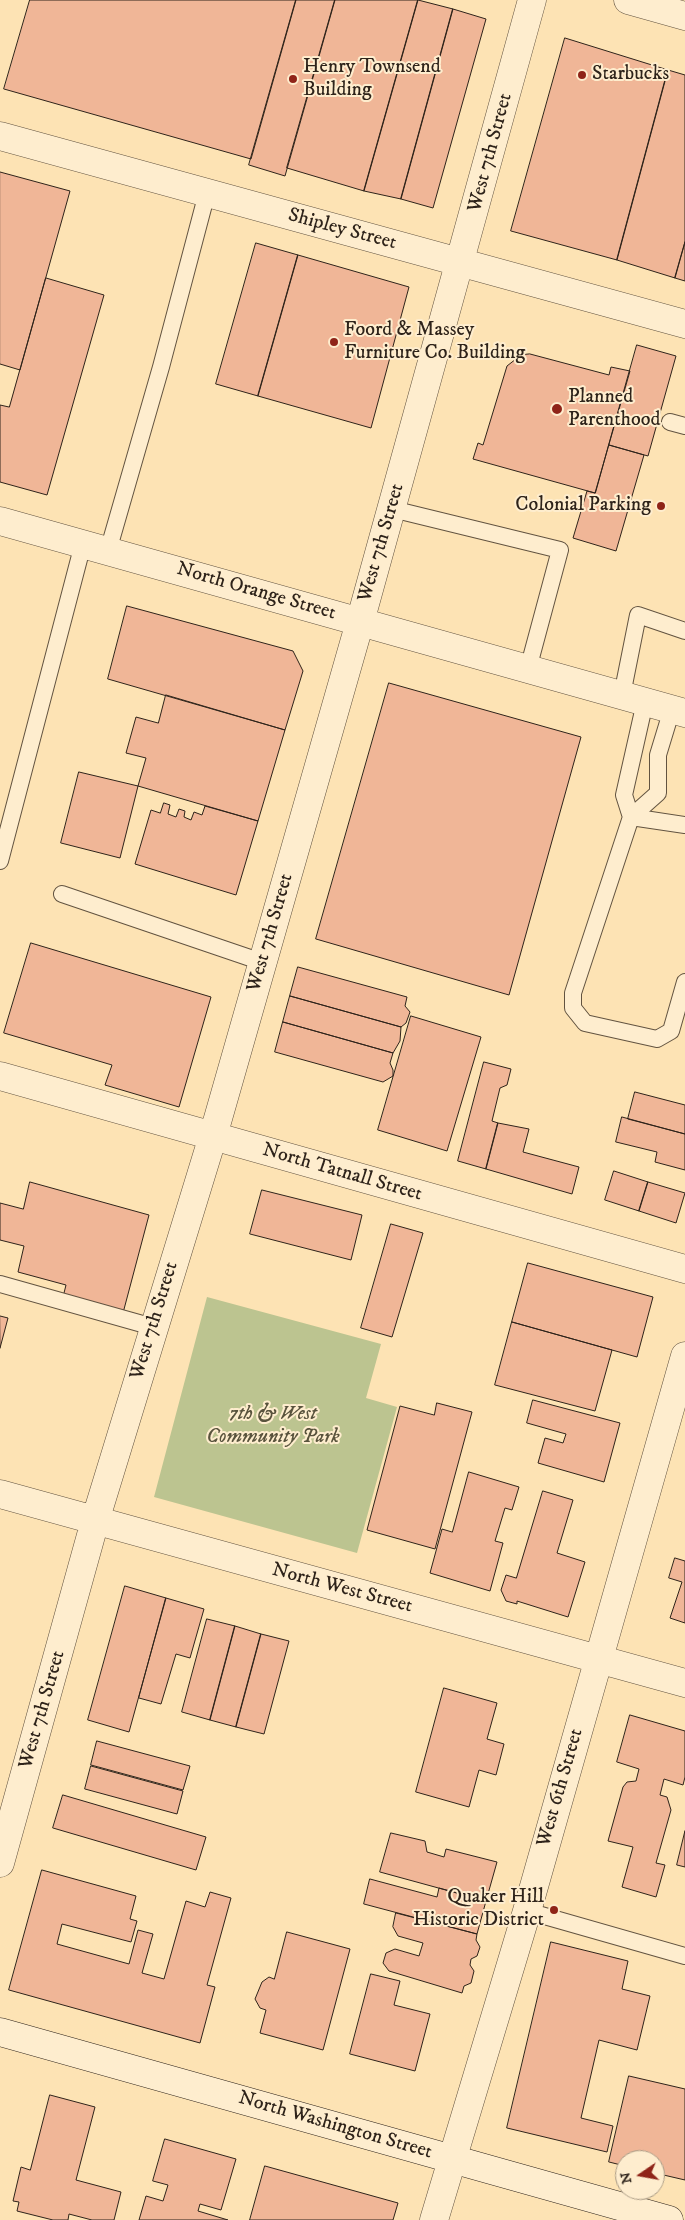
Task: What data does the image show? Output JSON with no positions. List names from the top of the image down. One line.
{"streets":{"street":["West 7th Street","Shipley Street","North Orange Street","North Tatnall Street","North West Street","West 6th Street","North Washington Street"]},"crossings":[["West 7th Street","Shipley Street"],["West 7th Street","North Orange Street"],["West 7th Street","North Tatnall Street"],["West 7th Street","North West Street"],["North West Street","West 6th Street"],["West 6th Street","North Washington Street"]],"parks":["7th & West Community Park"],"places":["Starbucks","Henry Townsend Building","Foord & Massey Furniture Co. Building","Planned Parenthood","Colonial Parking","Quaker Hill Historic District"],"north":"left"}
